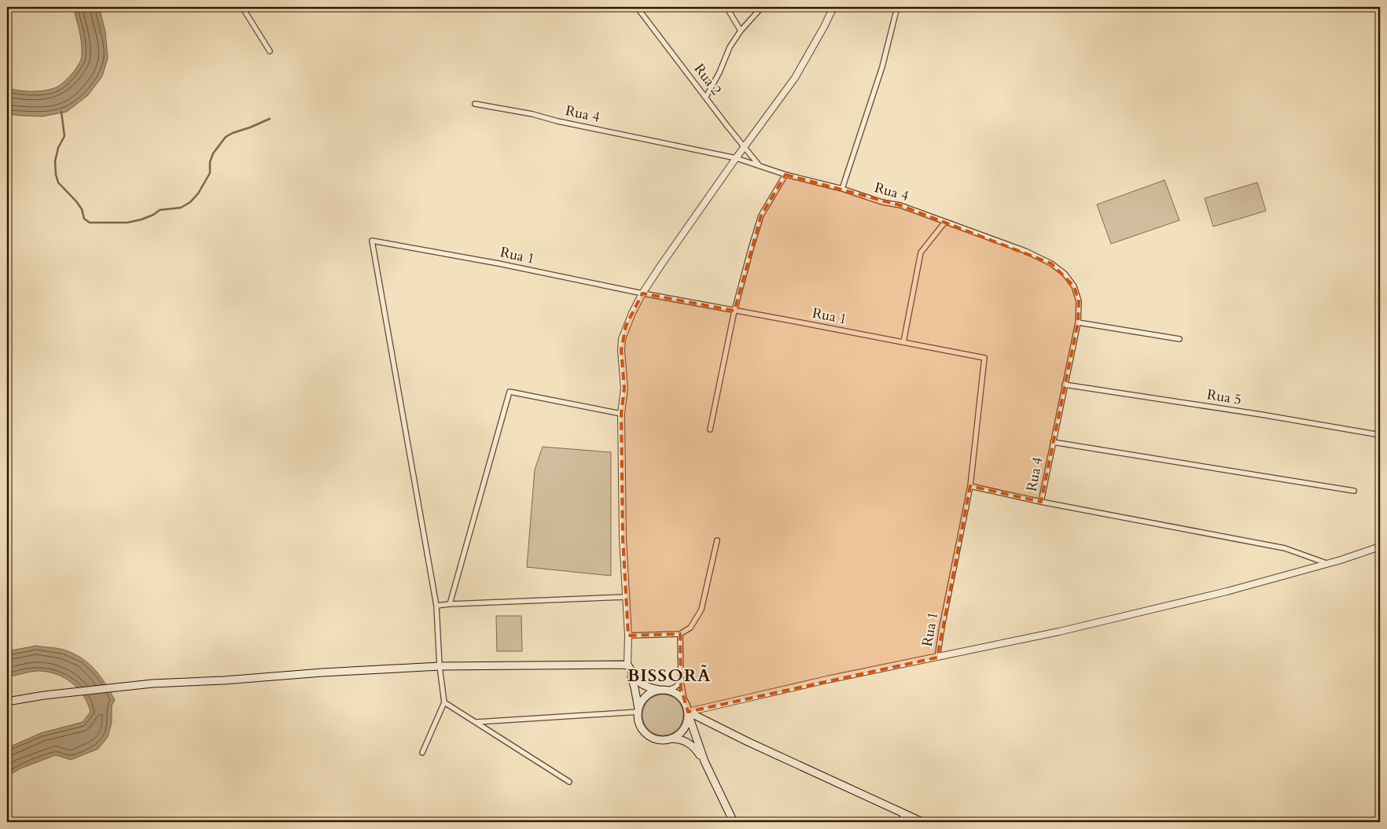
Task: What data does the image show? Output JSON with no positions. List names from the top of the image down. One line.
{"streets":{"street":["Rua 2","Rua 4","Rua 1","Rua 5"]},"crossings":[["Rua 2","Rua 4"],["Rua 4","Rua 5"]],"districts":["BISSORÃ"]}
